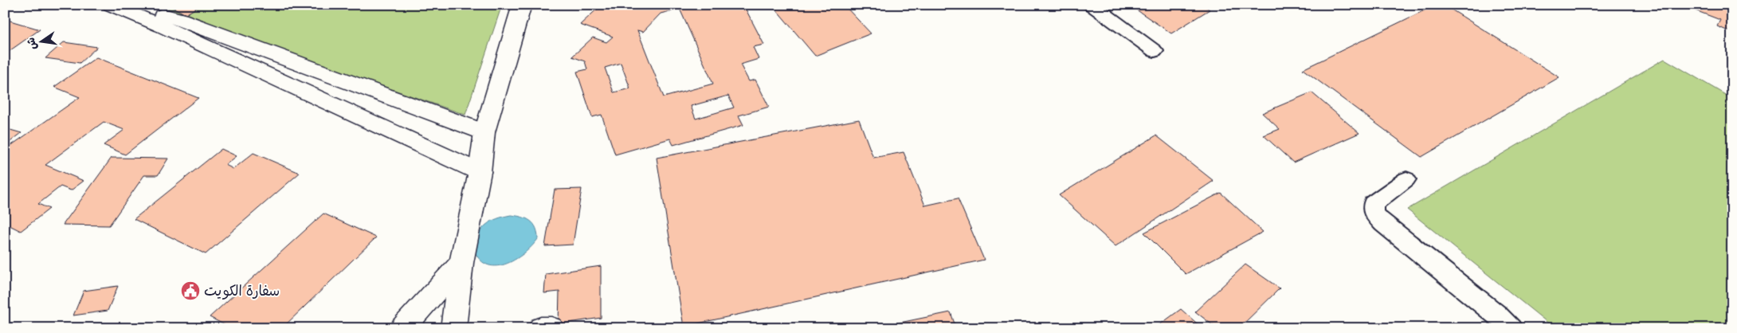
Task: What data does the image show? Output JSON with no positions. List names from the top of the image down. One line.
{"places":{"public building":["سفارة الكويت"]},"north":"left"}
